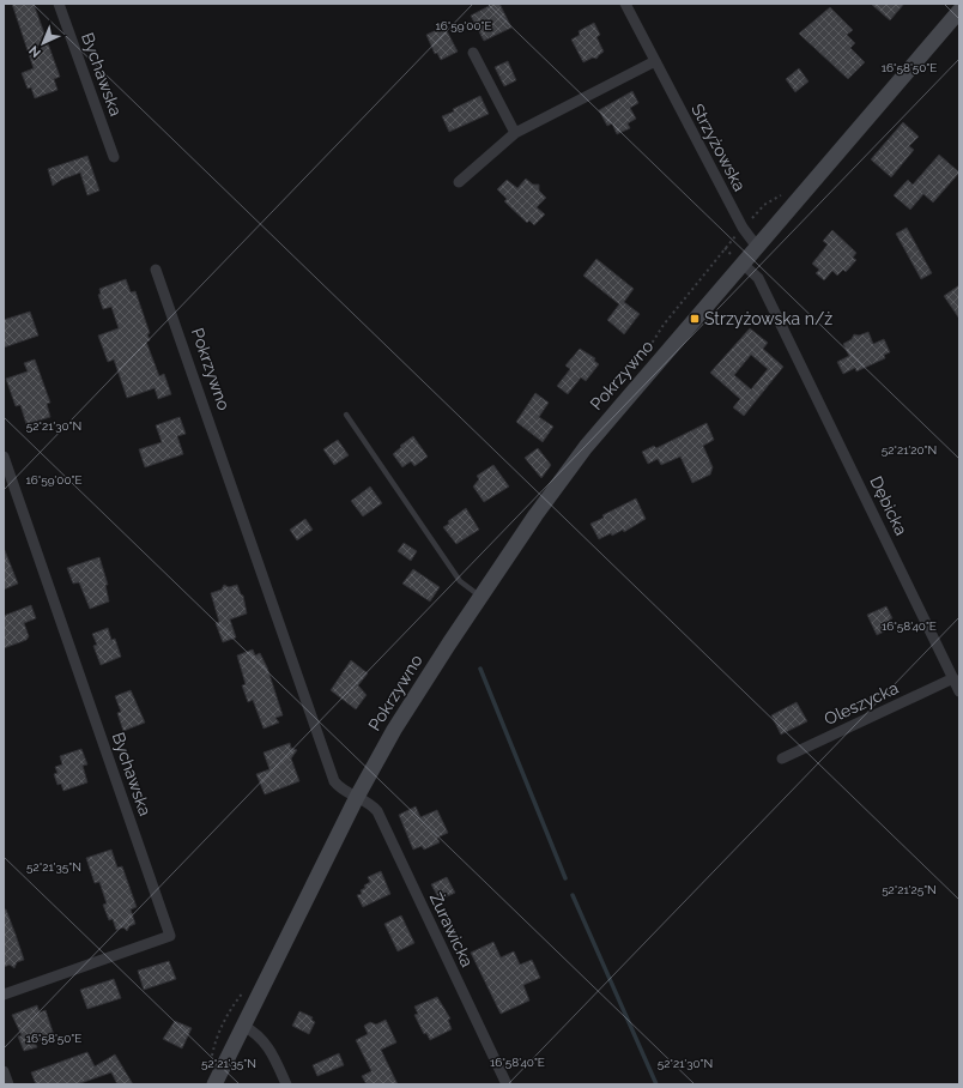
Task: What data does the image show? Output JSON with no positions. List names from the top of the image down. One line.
{"streets":{"street":["Bychawska","Strzyżowska","Pokrzywno","Dębicka","Oleszycka","Żurawicka"]},"crossings":[["Strzyżowska","Pokrzywno"],["Pokrzywno","Dębicka"],["Pokrzywno","Żurawicka"],["Dębicka","Oleszycka"]],"places":{"transit":["Strzyżowska n/ż"]},"north":"bottom left","coordinates":["16°59'00\"E","16°58'50\"E","52°21'30\"N","52°21'20\"N","16°58'40\"E","52°21'35\"N","52°21'25\"N"]}
